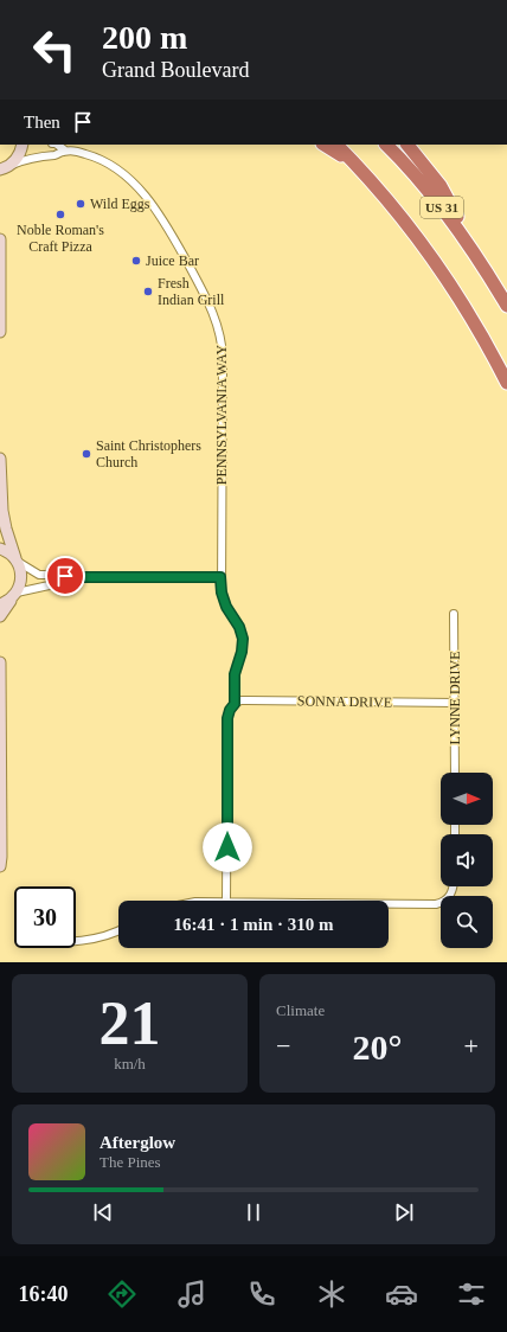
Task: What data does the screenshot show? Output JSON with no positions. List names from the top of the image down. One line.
{"streets":{"highway":["US 31"],"street":["PENNSYLVANIA WAY","LYNNE DRIVE","SONNA DRIVE"]},"crossings":[["PENNSYLVANIA WAY","SONNA DRIVE"],["LYNNE DRIVE","SONNA DRIVE"]],"places":["Wild Eggs","Noble Roman's Craft Pizza","Juice Bar","Fresh Indian Grill","Saint Christophers Church"],"north":"right","page":{"turn":["200 m","Grand Boulevard"],"then":"Then","limit":"30","trip":"16:41 · 1 min · 310 m","tile":[["21","km/h"],"Climate"],"heat":["−","20°","+"],"song":["Afterglow","The Pines"],"tabs":"16:40"}}
